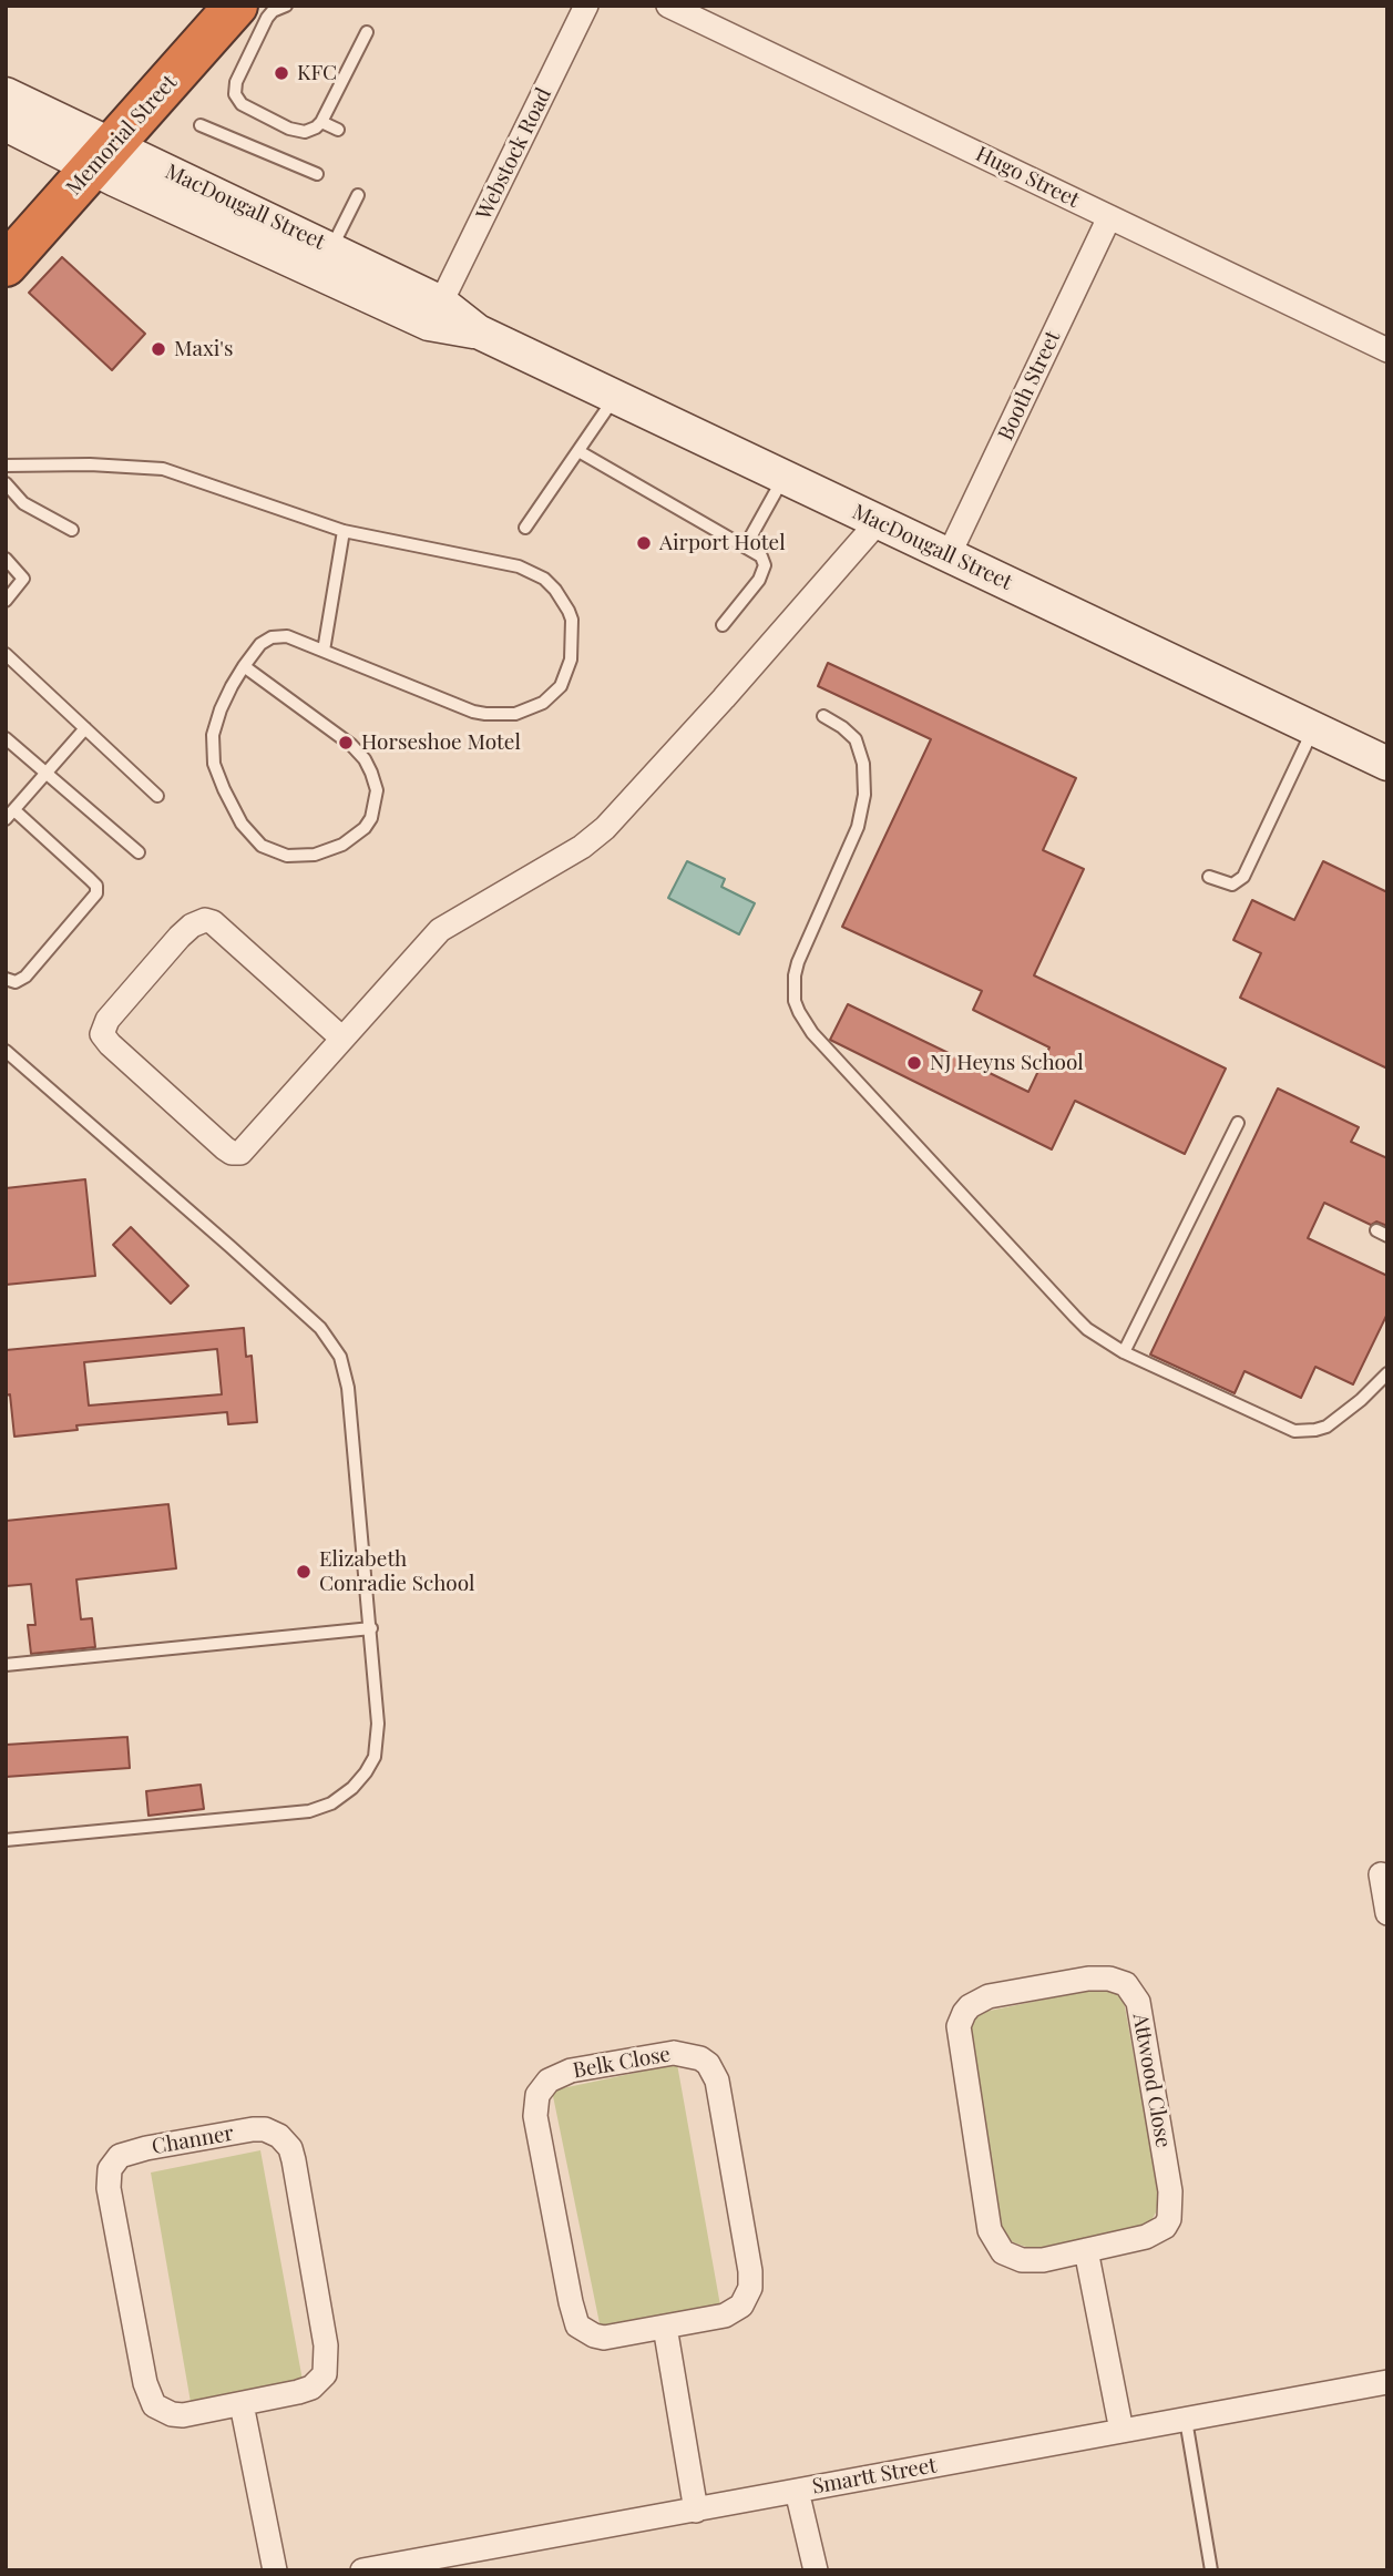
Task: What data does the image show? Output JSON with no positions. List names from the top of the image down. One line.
{"streets":{"highway":["Memorial Street"],"street":["Webstock Road","Hugo Street","MacDougall Street","Booth Street","Belk Close","Attwood Close","Channer","Smartt Street"]},"crossings":[["Memorial Street","MacDougall Street"],["Webstock Road","MacDougall Street"],["Hugo Street","Booth Street"],["MacDougall Street","Booth Street"]],"places":["KFC","Maxi's","Airport Hotel","Horseshoe Motel","NJ Heyns School","Elizabeth Conradie School"]}
